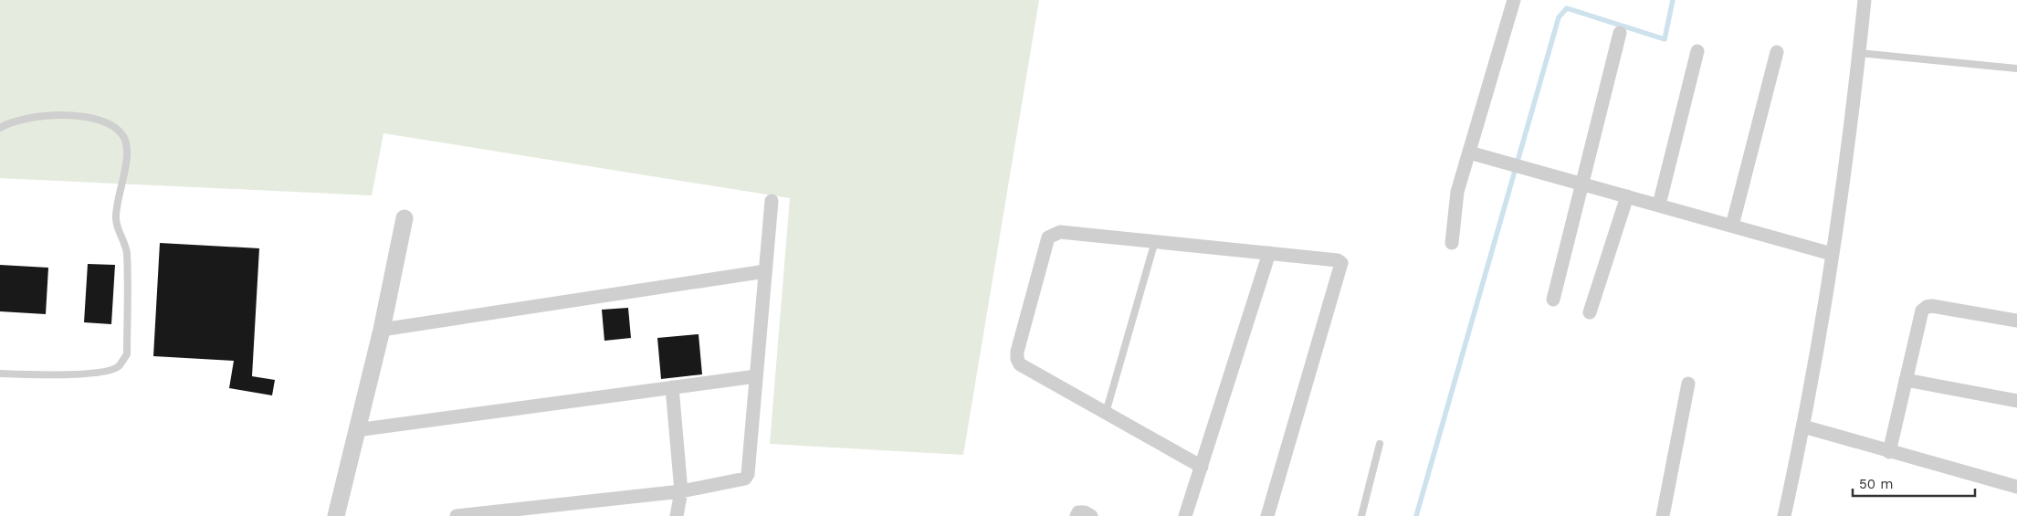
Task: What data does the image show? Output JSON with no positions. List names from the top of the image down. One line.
{"scale_bar":"50 m"}
